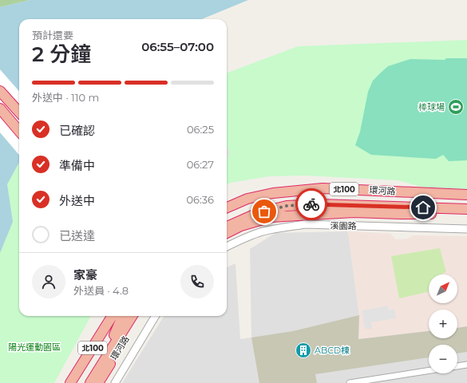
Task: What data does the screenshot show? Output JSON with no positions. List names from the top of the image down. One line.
{"streets":{"highway":["北100","環河路"],"street":["溪園路"]},"parks":["陽光運動園區"],"places":{"sports":["棒球場"],"building":["ABCD棟"]},"north":"top right","page":{"heading":["2 分鐘","預計還要","06:55–07:00"],"panel":["家豪","外送員 · 4.8"],"bar":"外送中 · 110 m","list":[["已確認","06:25"],["準備中","06:27"],["外送中","06:36"],"已送達"],"map_buttons":["+","−"]}}
